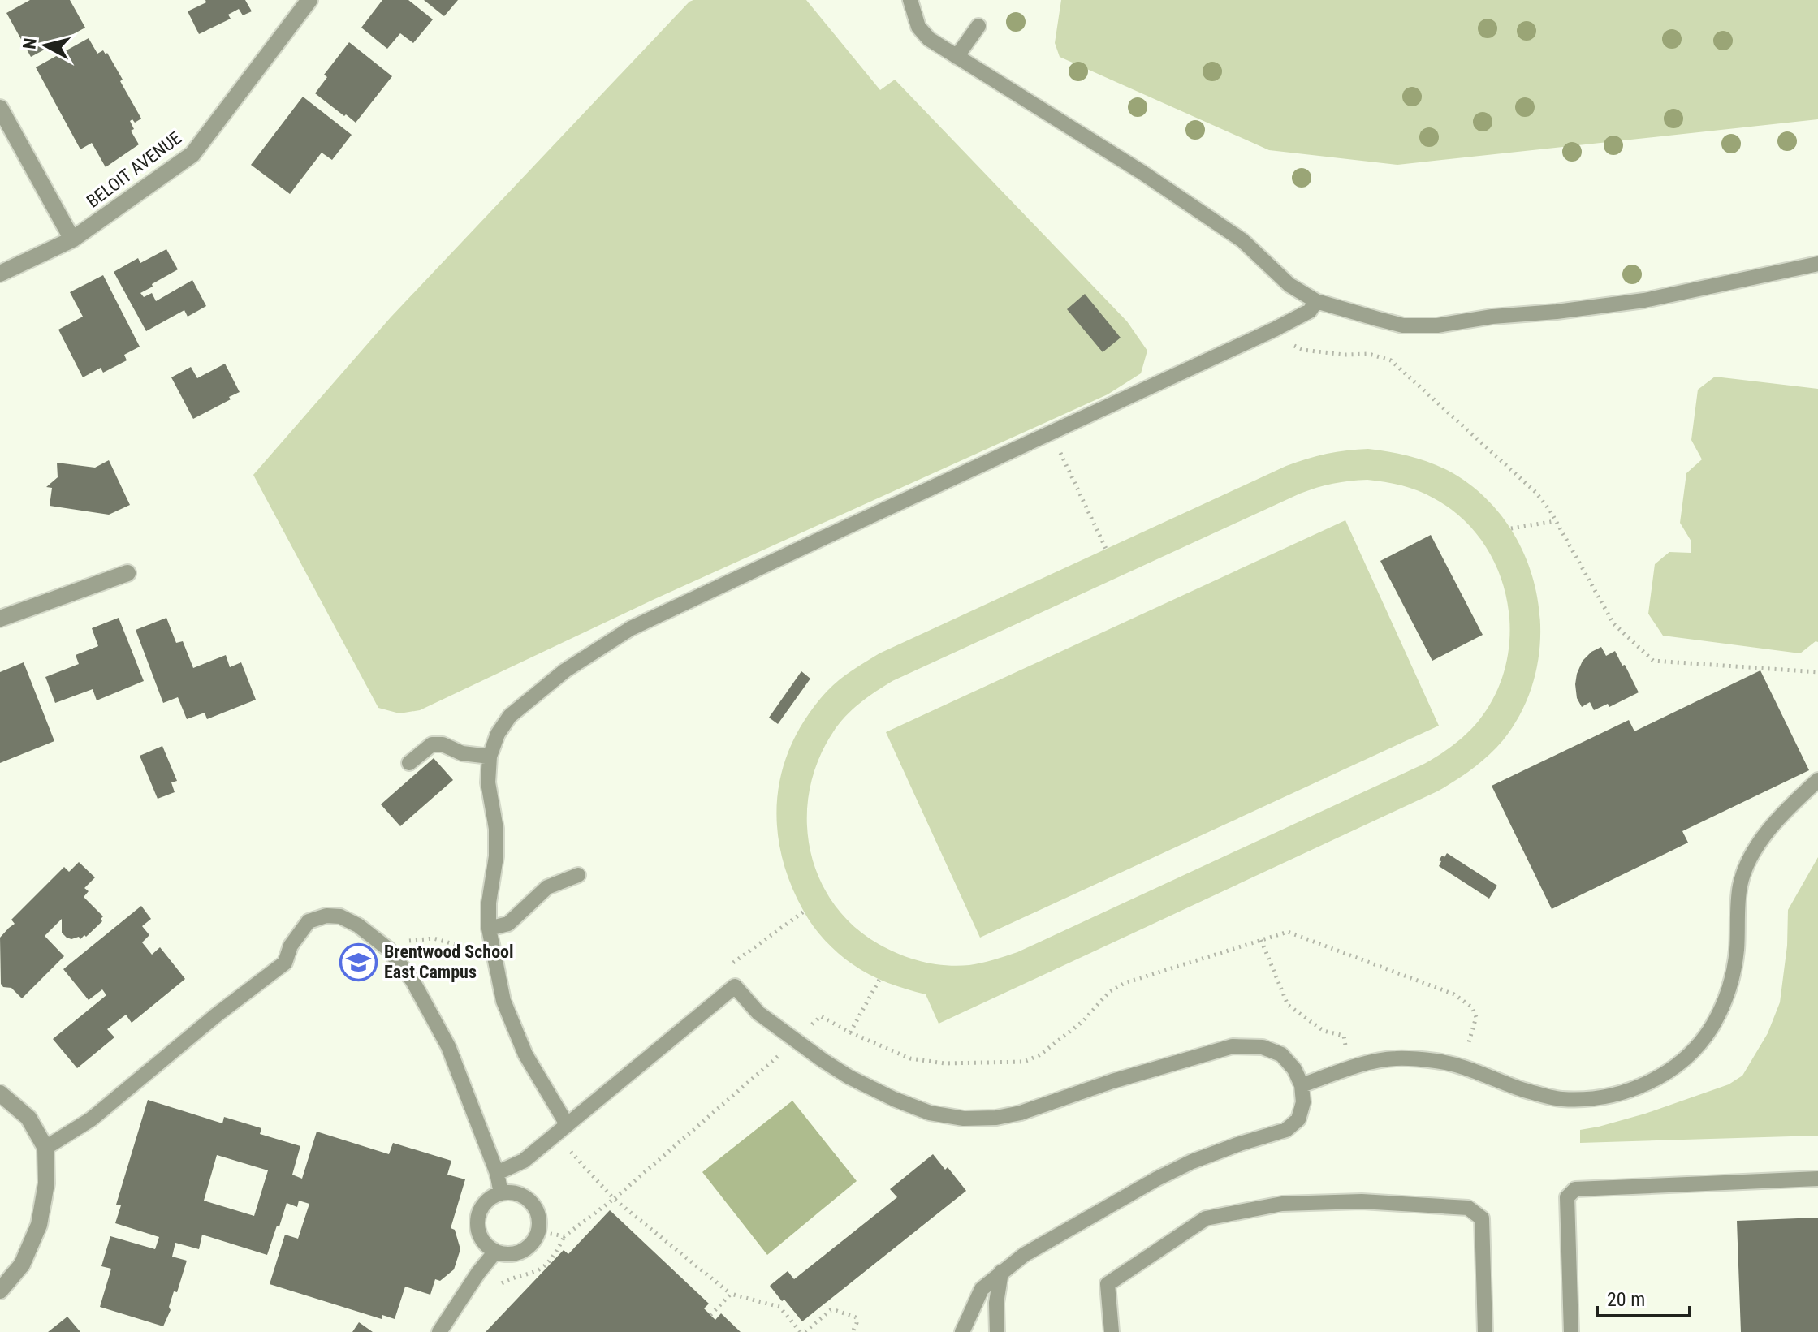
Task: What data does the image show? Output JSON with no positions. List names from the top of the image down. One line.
{"streets":{"street":["BELOIT AVENUE"]},"places":{"school or university":["Brentwood School East Campus"]},"scale_bar":"20 m","north":"left"}
